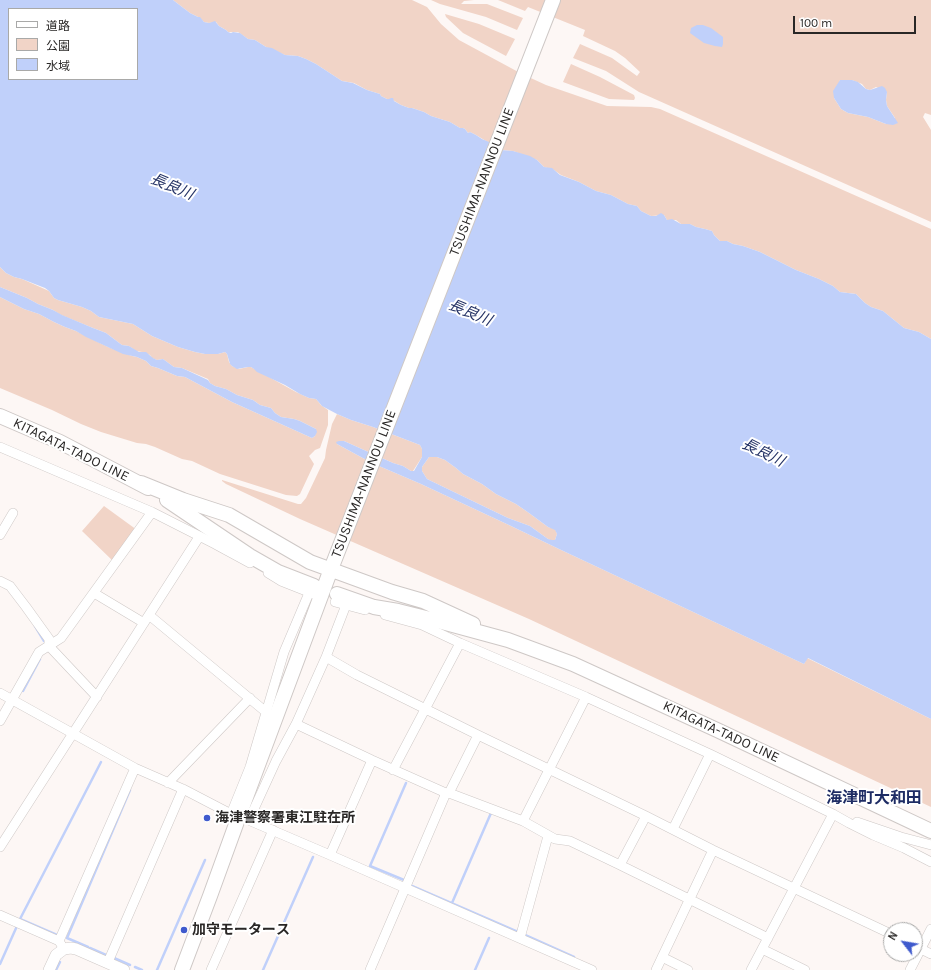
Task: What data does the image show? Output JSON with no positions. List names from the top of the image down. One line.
{"streets":{"main road":["TSUSHIMA-NANNOU LINE","KITAGATA-TADO LINE"]},"districts":["海津町大和田"],"water":["長良川"],"places":["海津警察署東江駐在所","加守モータース"],"legend":["道路","公園","水域"],"scale_bar":"100 m","north":"top left"}
